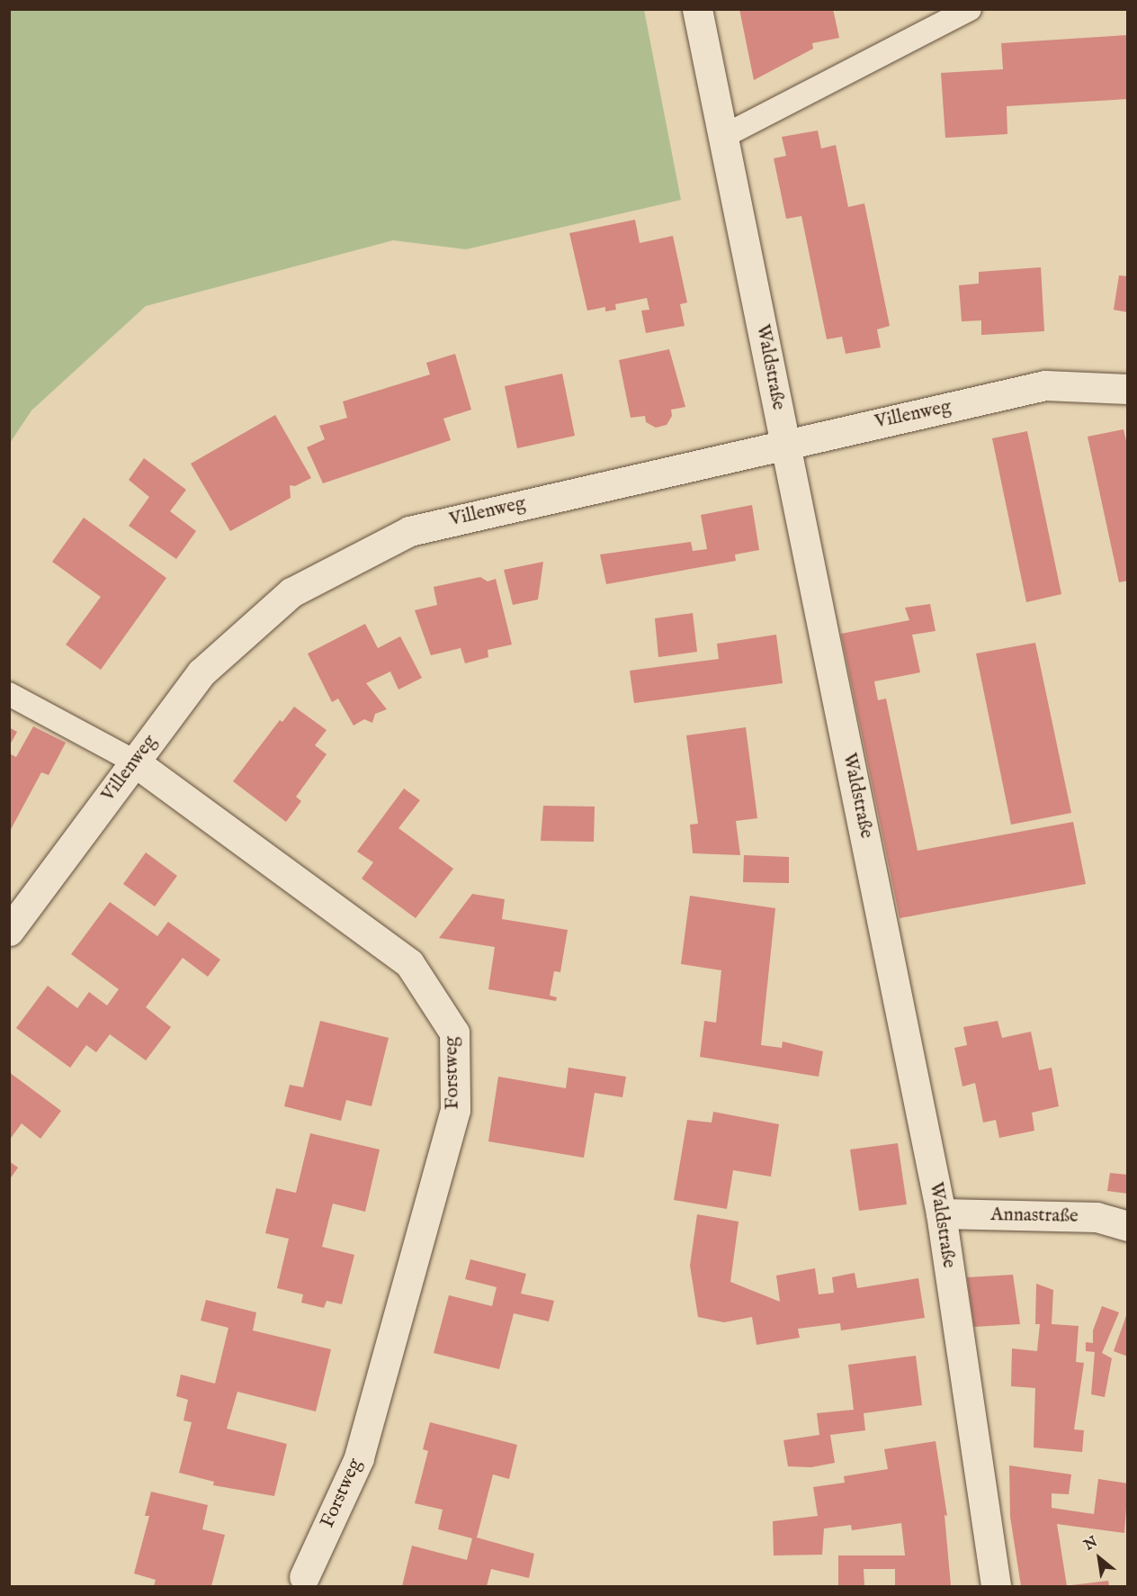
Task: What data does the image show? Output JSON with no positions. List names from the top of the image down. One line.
{"streets":{"street":["Waldstraße","Villenweg","Forstweg","Annastraße"]},"crossings":[["Waldstraße","Villenweg"],["Waldstraße","Annastraße"],["Villenweg","Forstweg"]],"north":"top left"}
